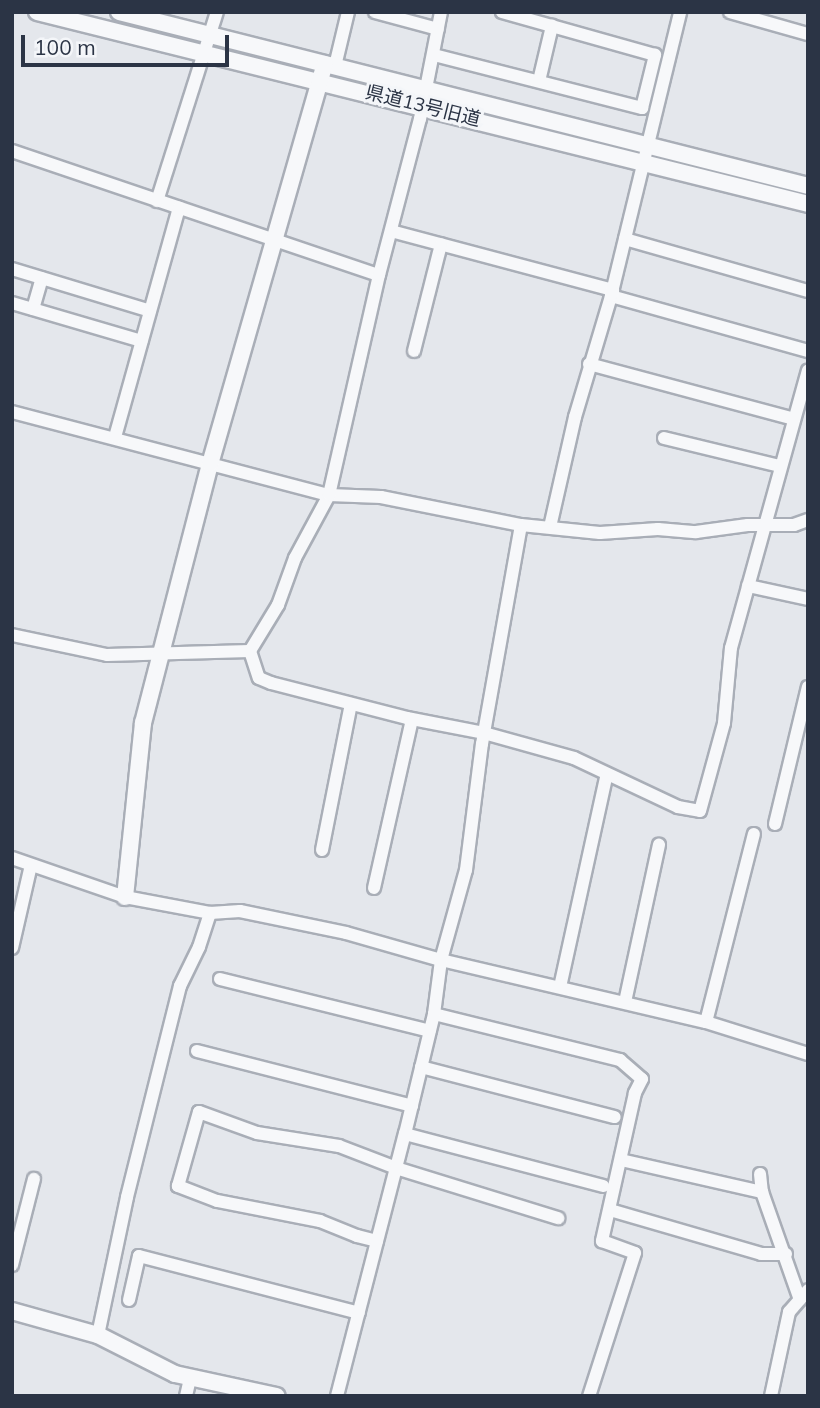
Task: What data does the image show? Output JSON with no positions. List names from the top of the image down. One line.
{"streets":{"street":["県道13号旧道"]},"scale_bar":"100 m"}
